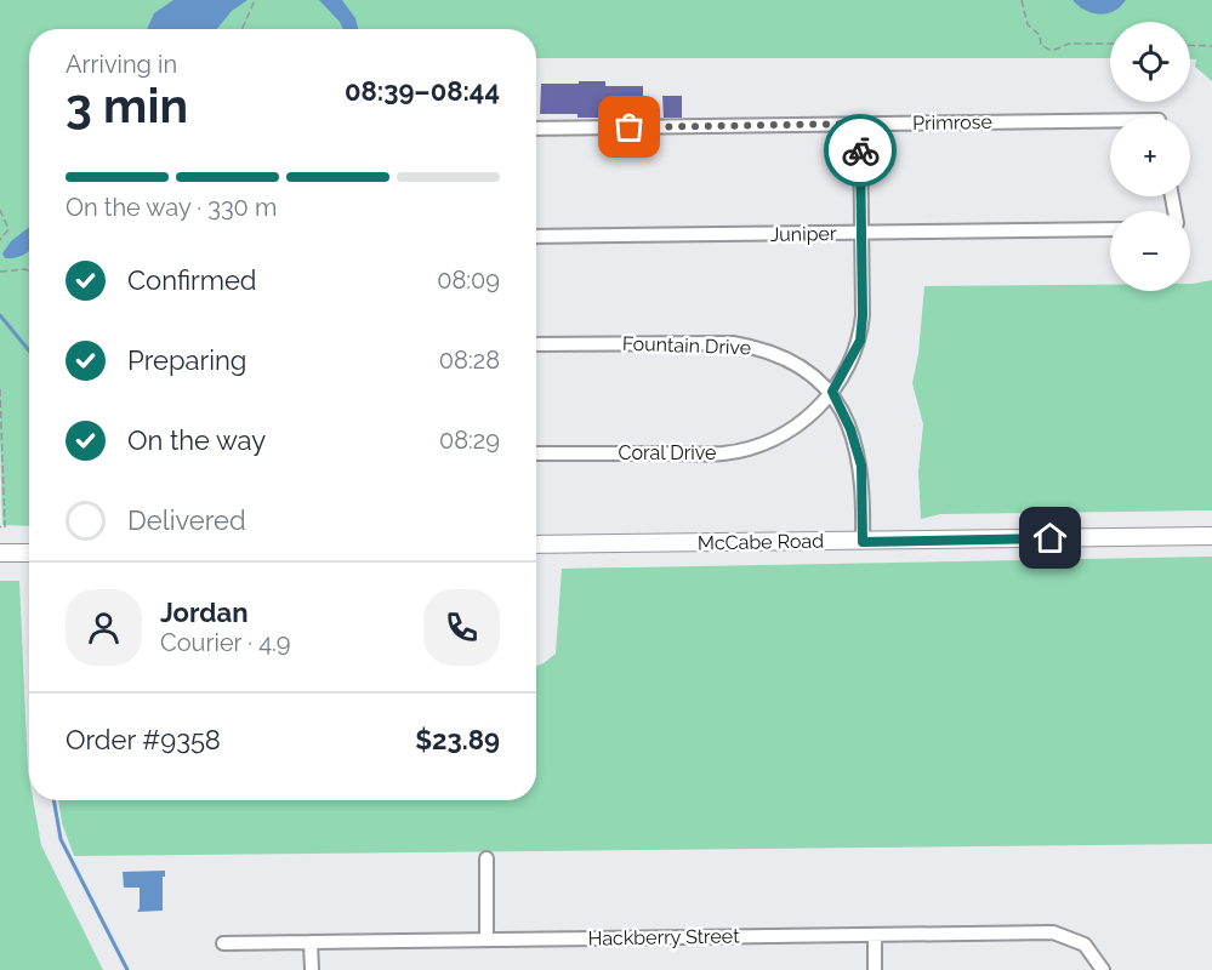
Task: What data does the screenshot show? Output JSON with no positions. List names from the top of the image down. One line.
{"streets":{"street":["Primrose","Juniper","Fountain Drive","Coral Drive","McCabe Road","Hackberry Street"]},"crossings":[["Primrose","Coral Drive"],["Juniper","Coral Drive"],["Fountain Drive","Coral Drive"]],"page":{"map_buttons":["+","−"],"heading":["3 min","Arriving in","08:39–08:44"],"panel":["Jordan","Courier · 4.9","Order #9358","$23.89"],"bar":"On the way · 330 m","list":[["Confirmed","08:09"],["Preparing","08:28"],["On the way","08:29"],"Delivered"]}}
